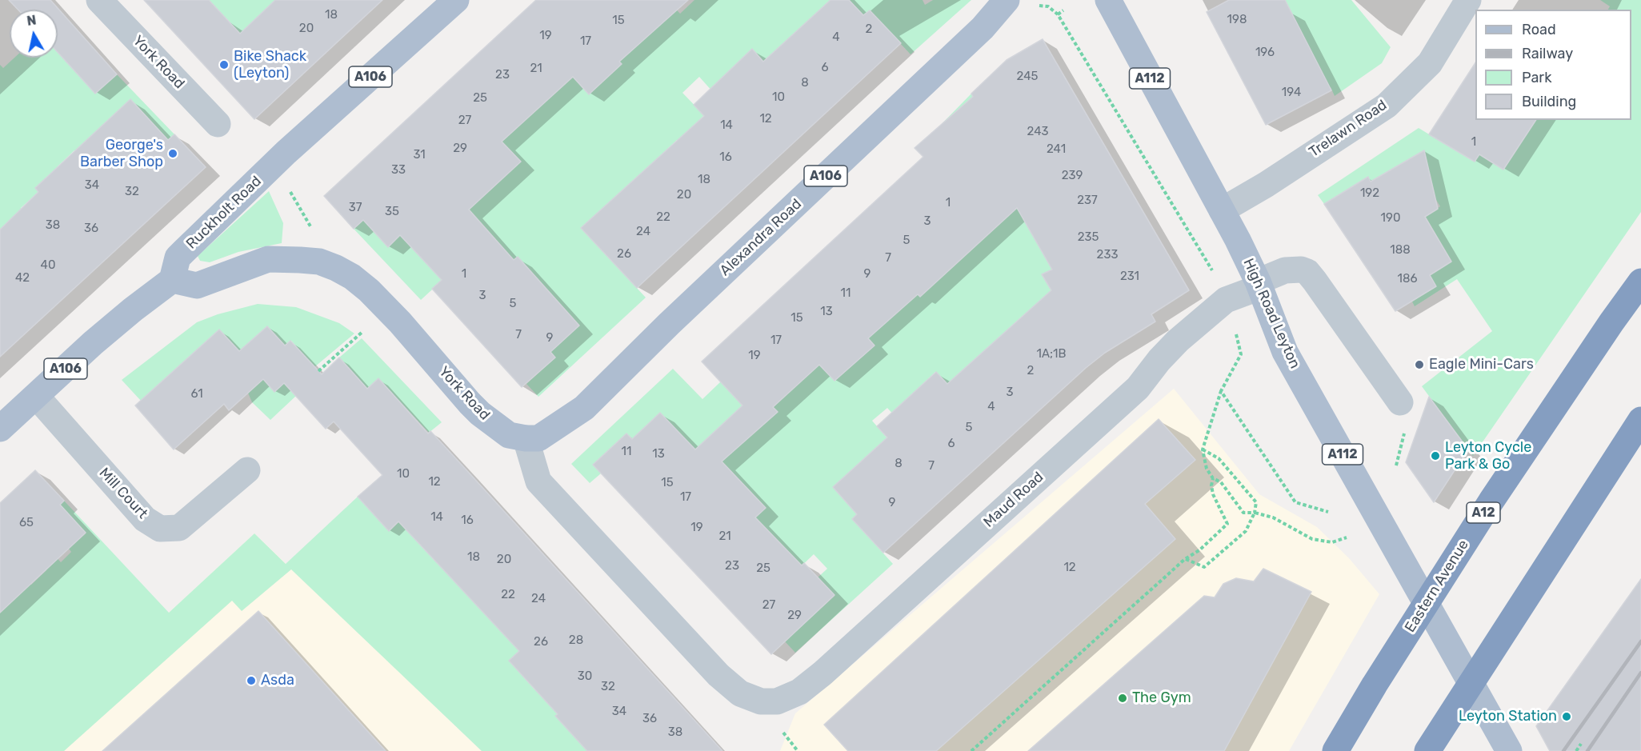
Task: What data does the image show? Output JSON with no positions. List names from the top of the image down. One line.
{"streets":{"highway":["A12","Eastern Avenue"],"main road":["York Road","A106","A112","Ruckholt Road","Alexandra Road","High Road Leyton"],"street":["Trelawn Road","Mill Court","Maud Road"]},"crossings":[["York Road","A106"],["York Road","Ruckholt Road"],["York Road","Alexandra Road"],["York Road","Maud Road"],["A106","Ruckholt Road"],["A106","Mill Court"],["Trelawn Road","High Road Leyton"],["Alexandra Road","Maud Road"],["High Road Leyton","Maud Road"]],"places":["Bike Shack (Leyton)","George's Barber Shop","Eagle Mini-Cars","Leyton Cycle Park & Go","Asda","The Gym","Leyton Station"],"house_numbers":["18","198","15","20","2","19","4","17","196","6","21","23","245","8","194","10","25","12","27","14","243","1","29","241","31","16","33","239","18","34","32","192","20","237","1","37","35","22","190","3","38","36","24","235","5","188","26","233","7","40","1","9","231","42","186","11","3","5","13","15","7","9","17","1A;1B","19","2","3","61","4","5","6","11","13","8","7","10","12","15","17","9","14","16","65","19","21","18","20","23","12","25","22","24","27","29","28","26","30","32","34","36","38"],"legend":["Road","Railway","Park","Building"],"north":"top"}
